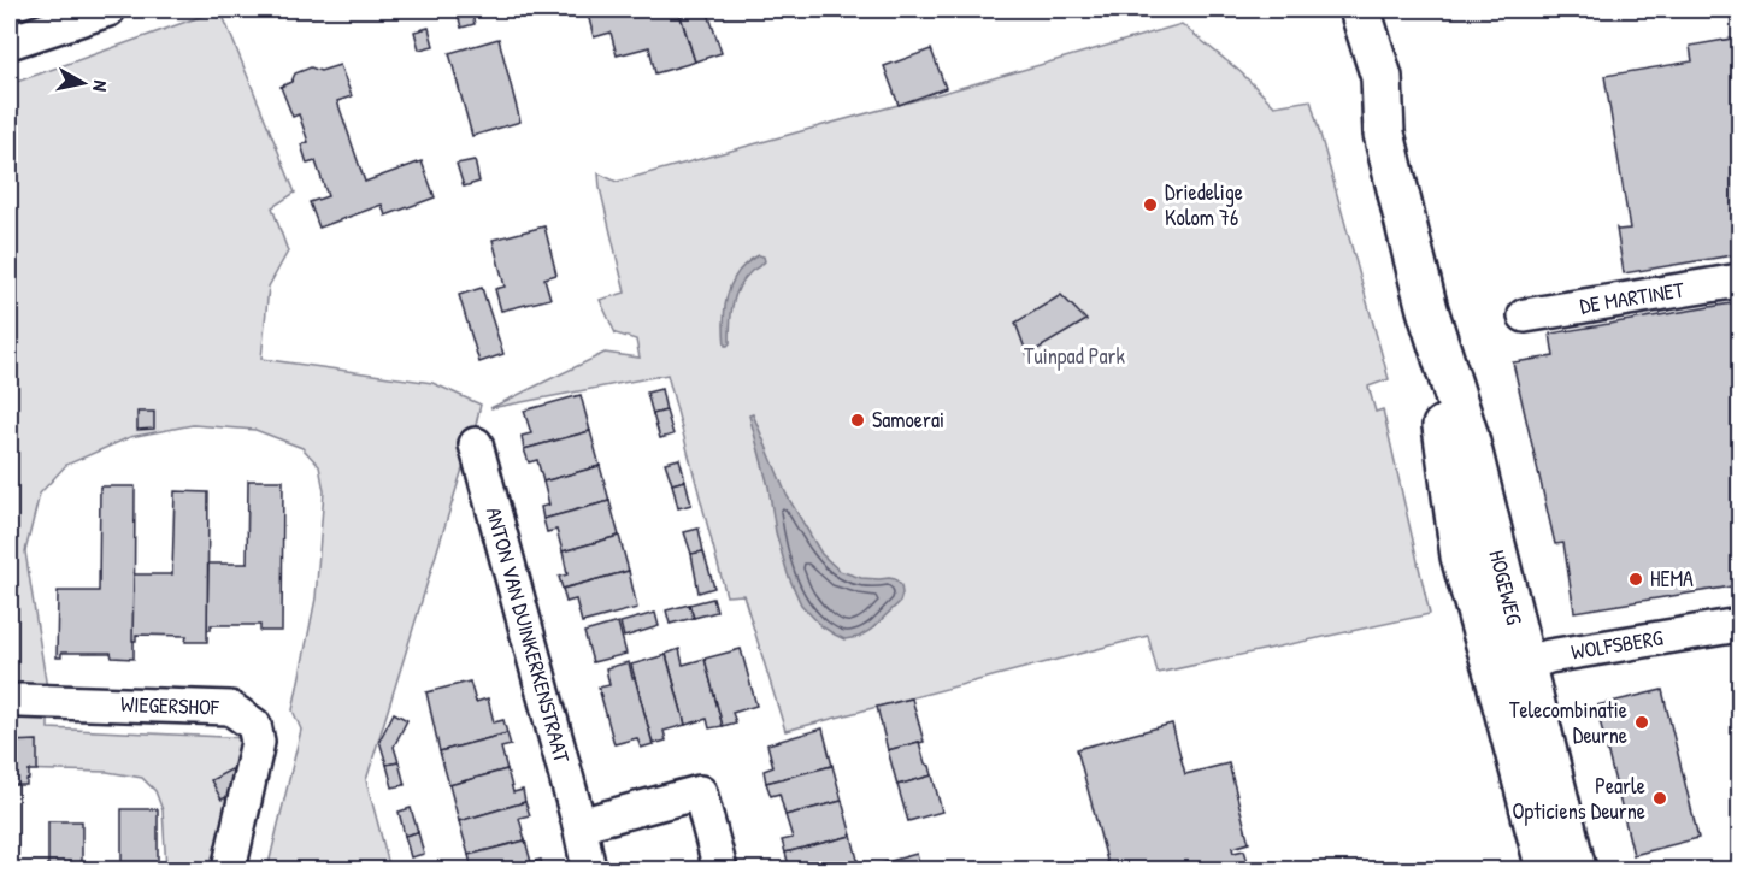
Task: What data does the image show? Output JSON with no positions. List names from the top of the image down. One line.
{"streets":{"street":["DE MARTINET","HOGEWEG","ANTON VAN DUINKERKENSTRAAT","WOLFSBERG","WIEGERSHOF"]},"crossings":[["HOGEWEG","WOLFSBERG"]],"parks":["Tuinpad Park"],"places":["Driedelige Kolom 76","Samoerai","HEMA","Telecombinatie Deurne","Pearle Opticiens Deurne"],"north":"right"}
